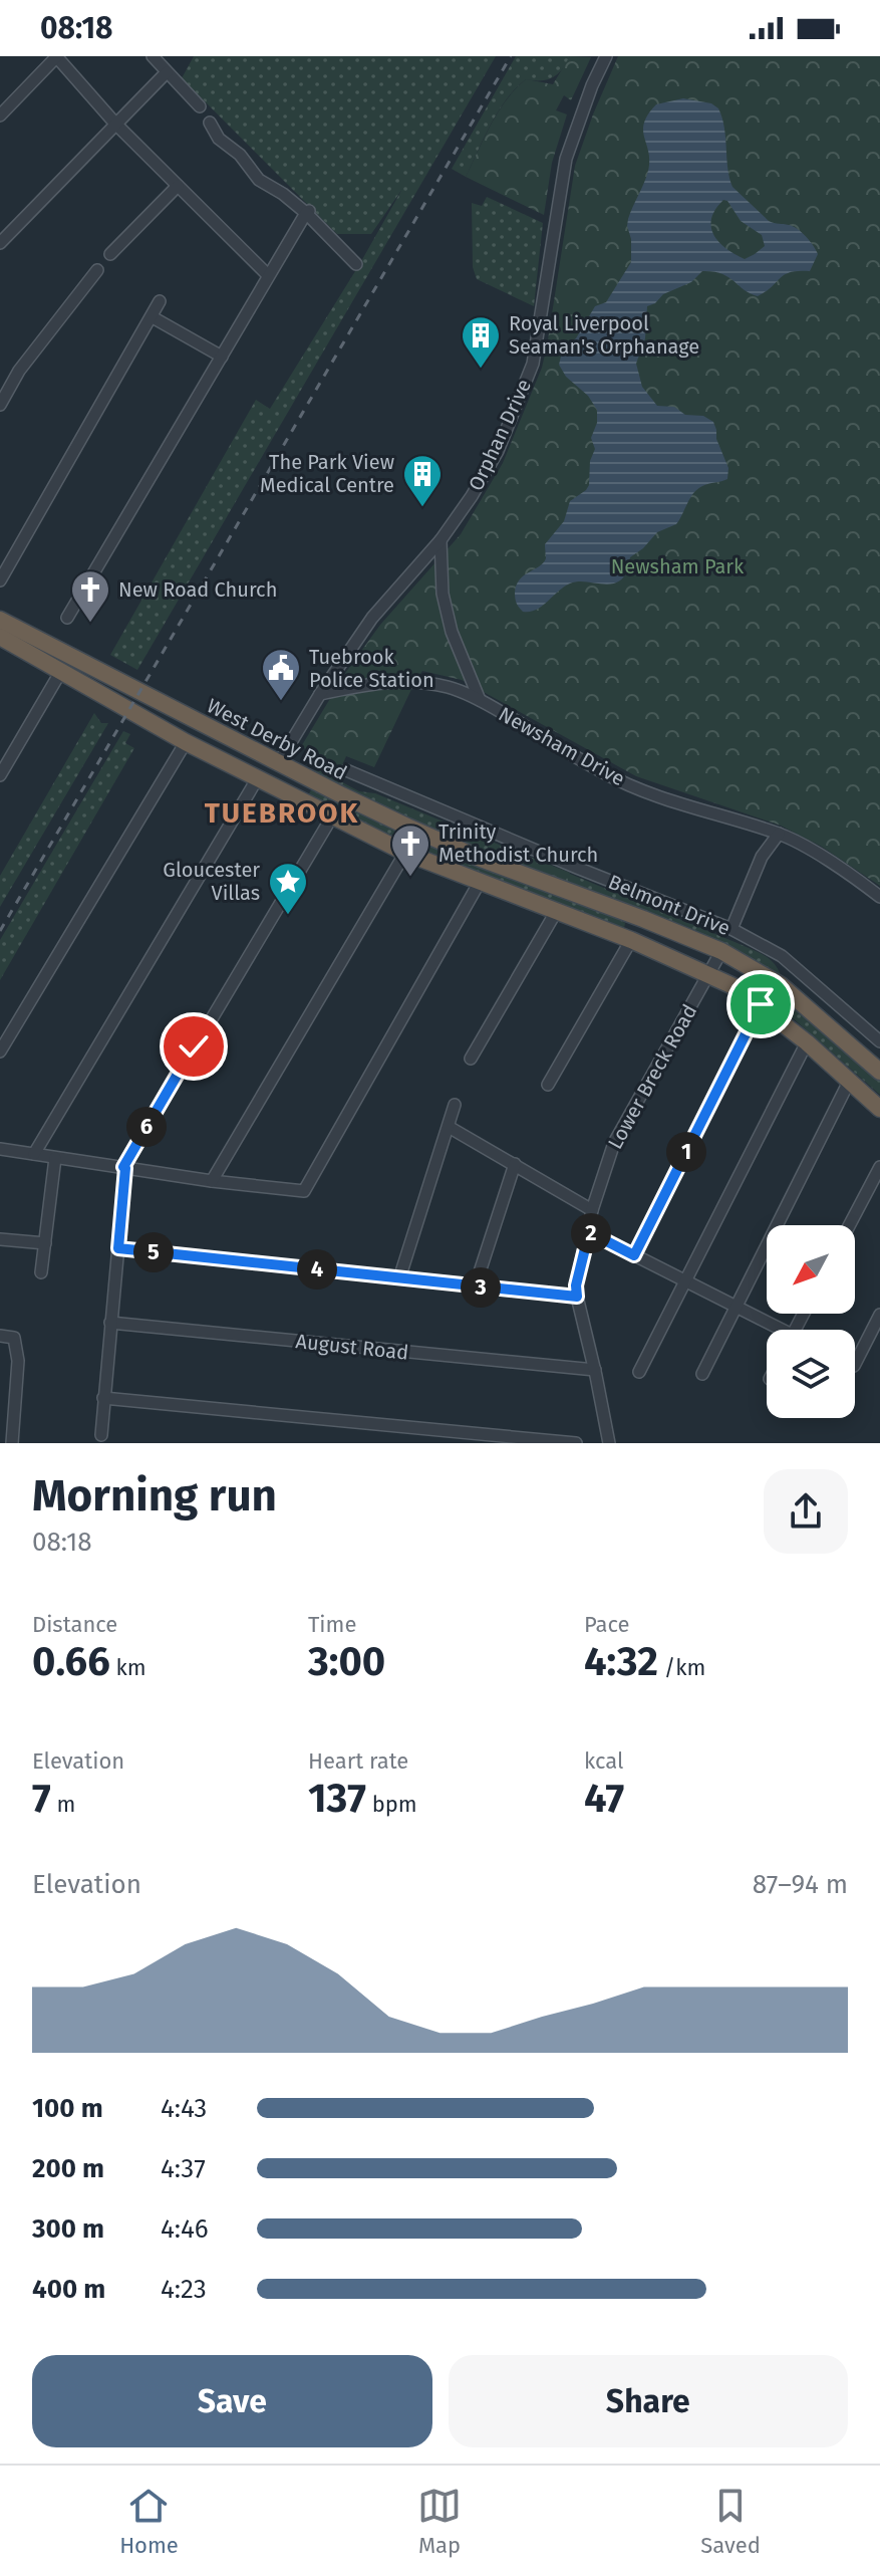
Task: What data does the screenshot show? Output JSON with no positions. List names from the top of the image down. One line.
{"streets":{"highway":["West Derby Road"],"street":["Orphan Drive","Newsham Drive","Belmont Drive","Lower Breck Road","August Road"]},"crossings":[["Orphan Drive","West Derby Road"],["Orphan Drive","Newsham Drive"],["West Derby Road","Lower Breck Road"],["Lower Breck Road","August Road"]],"districts":["TUEBROOK"],"parks":["Newsham Park"],"places":{"building":["Royal Liverpool Seaman's Orphanage","The Park View Medical Centre"],"church":["New Road Church","Trinity Methodist Church"],"public building":["Tuebrook Police Station"],"place":["Gloucester Villas"]},"north":"bottom left","page":{"status":"08:18","pins":["6","1","2","5","4","3"],"heading":["Morning run","08:18"],"stats":[["Distance","0.66 km"],["Time","3:00"],["Pace","4:32 /km"],["Elevation","7 m"],["Heart rate","137 bpm"],["kcal","47"]],"chart":["Elevation","87–94 m"],"list":[{"name":"100 m","note":"4:43"},{"name":"200 m","note":"4:37"},{"name":"300 m","note":"4:46"},{"name":"400 m","note":"4:23"}],"buttons":["Save","Share"],"tabs":["Home","Map","Saved"]}}
